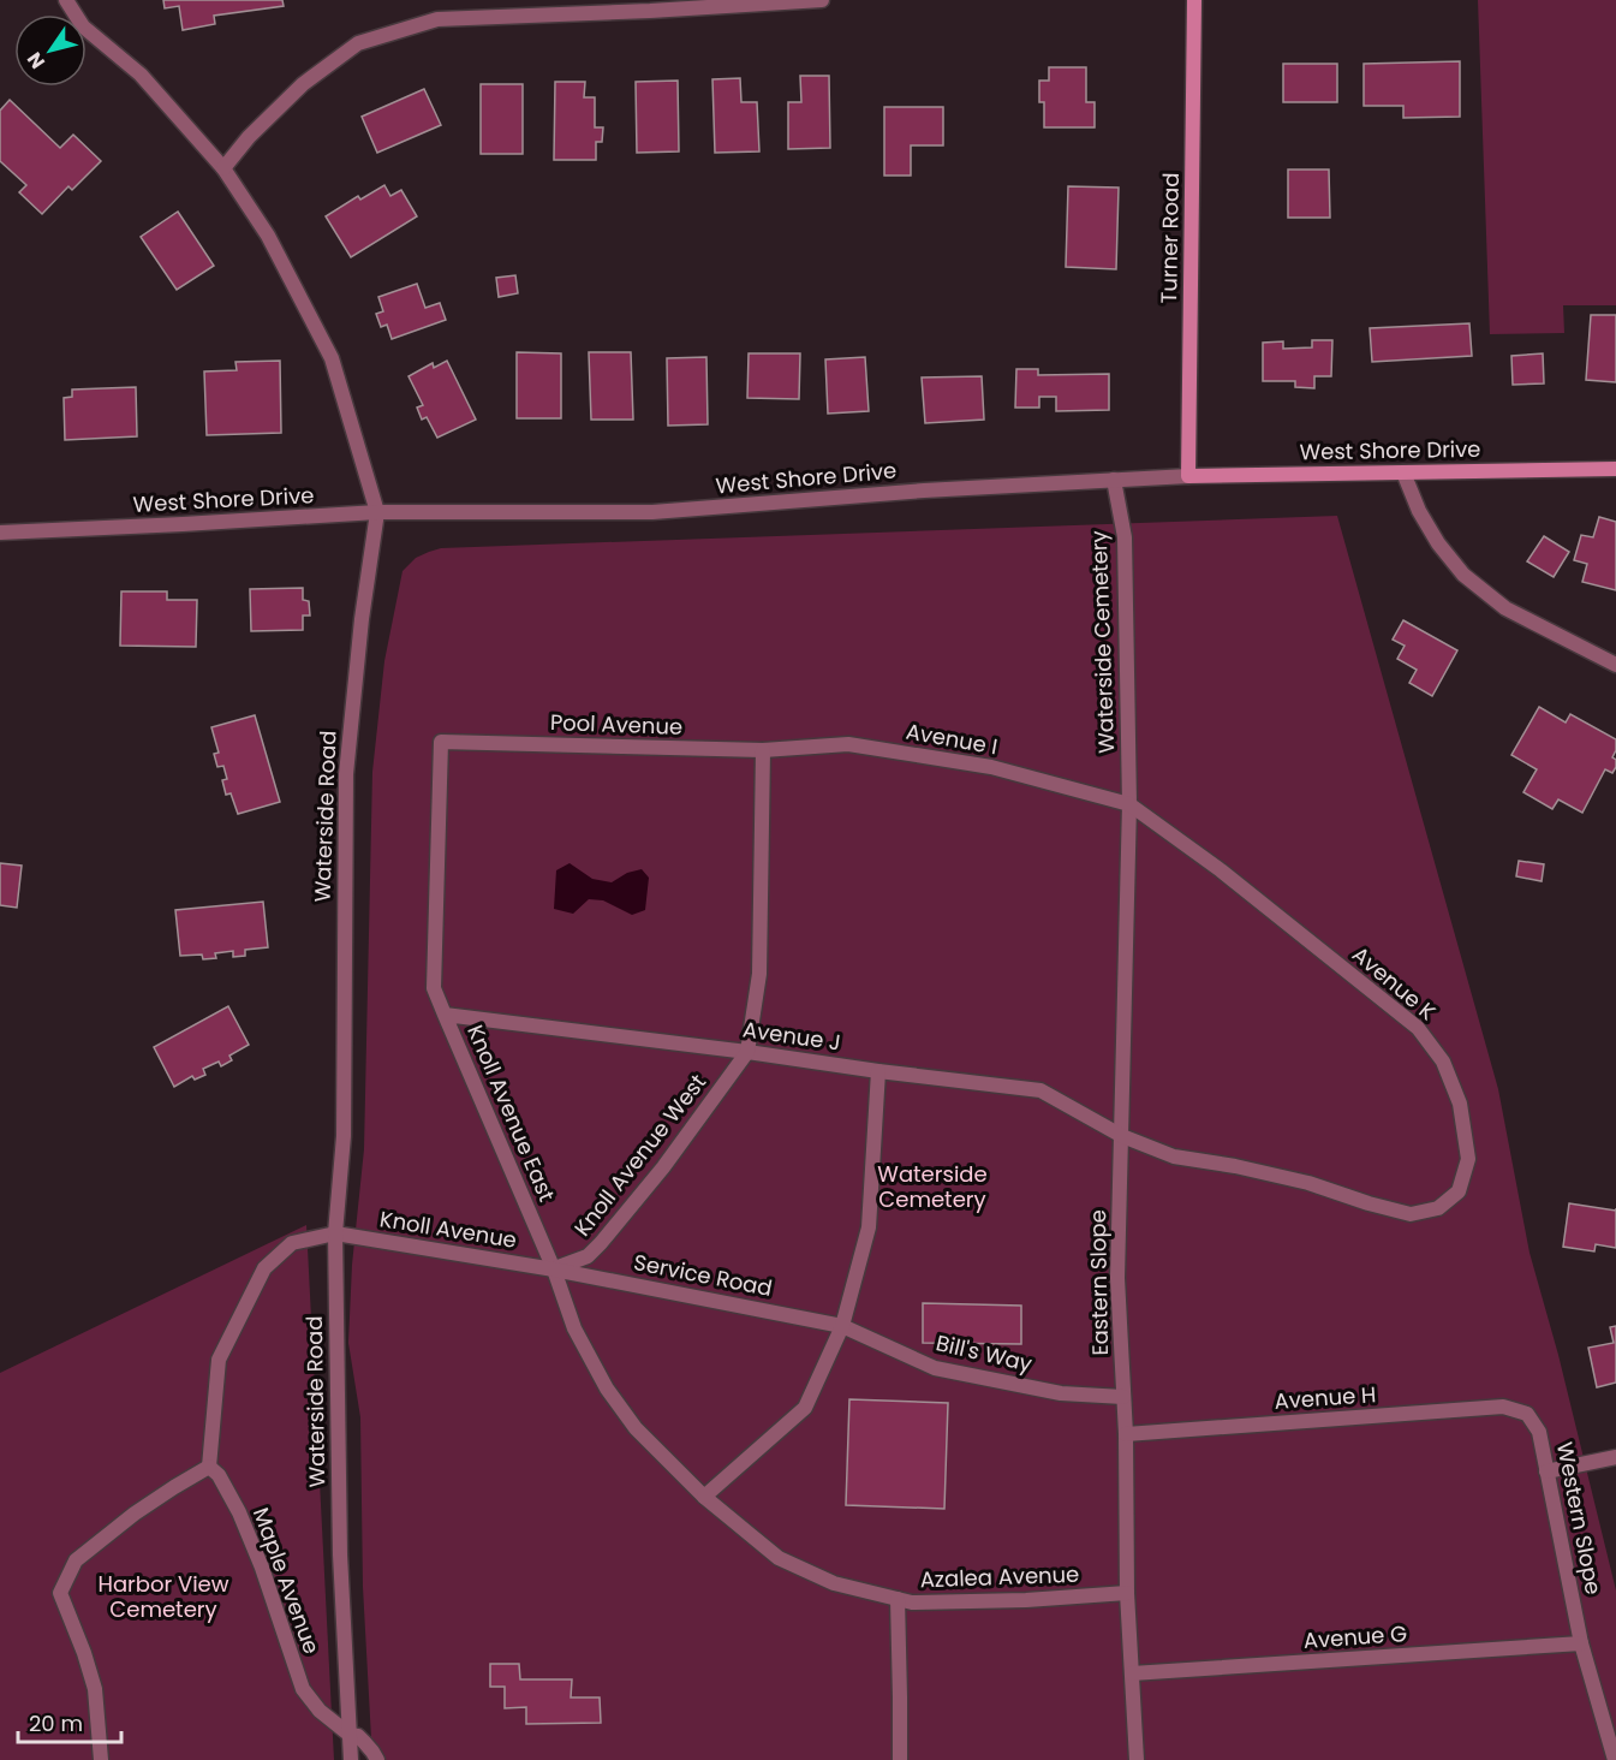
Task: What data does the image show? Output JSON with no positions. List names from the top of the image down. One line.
{"streets":{"main road":["Turner Road","West Shore Drive"],"street":["Waterside Cemetery","Pool Avenue","Avenue I","Waterside Road","Avenue K","Avenue J","Knoll Avenue East","Knoll Avenue West","Knoll Avenue","Service Road","Eastern Slope","Bill's Way","Avenue H","Western Slope","Azalea Avenue","Maple Avenue","Avenue G"]},"crossings":[["Turner Road","West Shore Drive"],["West Shore Drive","Waterside Cemetery"],["West Shore Drive","Waterside Road"],["Waterside Cemetery","Avenue I"],["Waterside Cemetery","Avenue K"],["Waterside Cemetery","Eastern Slope"],["Pool Avenue","Avenue I"],["Pool Avenue","Avenue J"],["Pool Avenue","Knoll Avenue East"],["Avenue I","Avenue K"],["Avenue I","Eastern Slope"],["Waterside Road","Knoll Avenue"],["Waterside Road","Maple Avenue"],["Avenue K","Avenue J"],["Avenue K","Eastern Slope"],["Avenue J","Knoll Avenue East"],["Avenue J","Knoll Avenue West"],["Avenue J","Eastern Slope"],["Knoll Avenue East","Knoll Avenue West"],["Knoll Avenue East","Knoll Avenue"],["Knoll Avenue East","Service Road"],["Knoll Avenue East","Azalea Avenue"],["Knoll Avenue West","Knoll Avenue"],["Knoll Avenue West","Service Road"],["Knoll Avenue West","Azalea Avenue"],["Knoll Avenue","Service Road"],["Knoll Avenue","Azalea Avenue"],["Service Road","Bill's Way"],["Service Road","Azalea Avenue"],["Eastern Slope","Bill's Way"],["Eastern Slope","Avenue H"],["Eastern Slope","Azalea Avenue"],["Eastern Slope","Avenue G"],["Avenue H","Western Slope"],["Western Slope","Avenue G"]],"parks":["Waterside Cemetery","Harbor View Cemetery"],"scale_bar":"20 m","north":"bottom left"}
